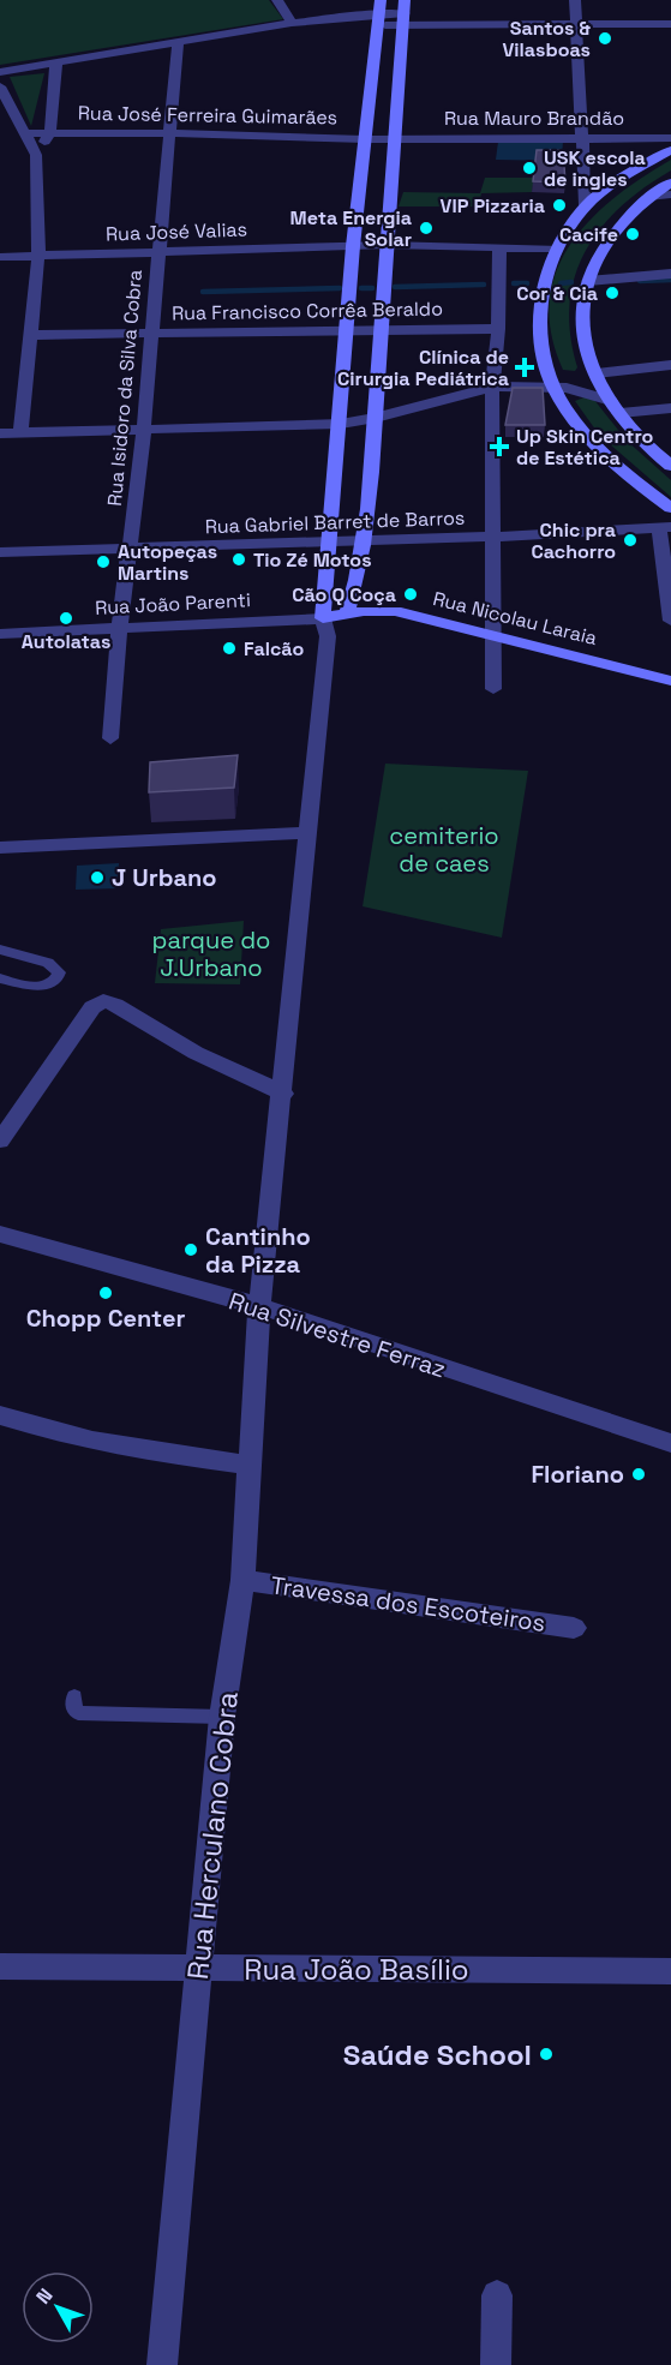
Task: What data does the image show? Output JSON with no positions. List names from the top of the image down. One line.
{"streets":{"street":["Rua José Ferreira Guimarães","Rua Mauro Brandão","Rua José Valias","Rua Francisco Corrêa Beraldo","Rua Isidoro da Silva Cobra","Rua Gabriel Barret de Barros","Rua João Parenti","Rua Nicolau Laraia","Rua Silvestre Ferraz","Travessa dos Escoteiros","Rua Herculano Cobra","Rua João Basílio"]},"crossings":[["Rua José Ferreira Guimarães","Rua Mauro Brandão"],["Rua José Ferreira Guimarães","Rua Isidoro da Silva Cobra"],["Rua José Valias","Rua Isidoro da Silva Cobra"],["Rua Francisco Corrêa Beraldo","Rua Isidoro da Silva Cobra"],["Rua Isidoro da Silva Cobra","Rua Gabriel Barret de Barros"],["Rua Isidoro da Silva Cobra","Rua João Parenti"],["Rua João Parenti","Rua Herculano Cobra"],["Rua Silvestre Ferraz","Rua Herculano Cobra"],["Travessa dos Escoteiros","Rua Herculano Cobra"],["Rua Herculano Cobra","Rua João Basílio"]],"parks":["cemiterio de caes","parque do J.Urbano"],"places":{"other":["Santos & Vilasboas","USK escola de ingles","VIP Pizzaria","Meta Energia Solar","Cacife","Cor & Cia","Chic pra Cachorro","Tio Zé Motos","Autopeças Martins","Cão Q Coça","Autolatas","Falcão","J Urbano","Cantinho da Pizza","Chopp Center","Floriano","Saúde School"],"health":["Clínica de Cirurgia Pediátrica","Up Skin Centro de Estética"]},"north":"top left"}
